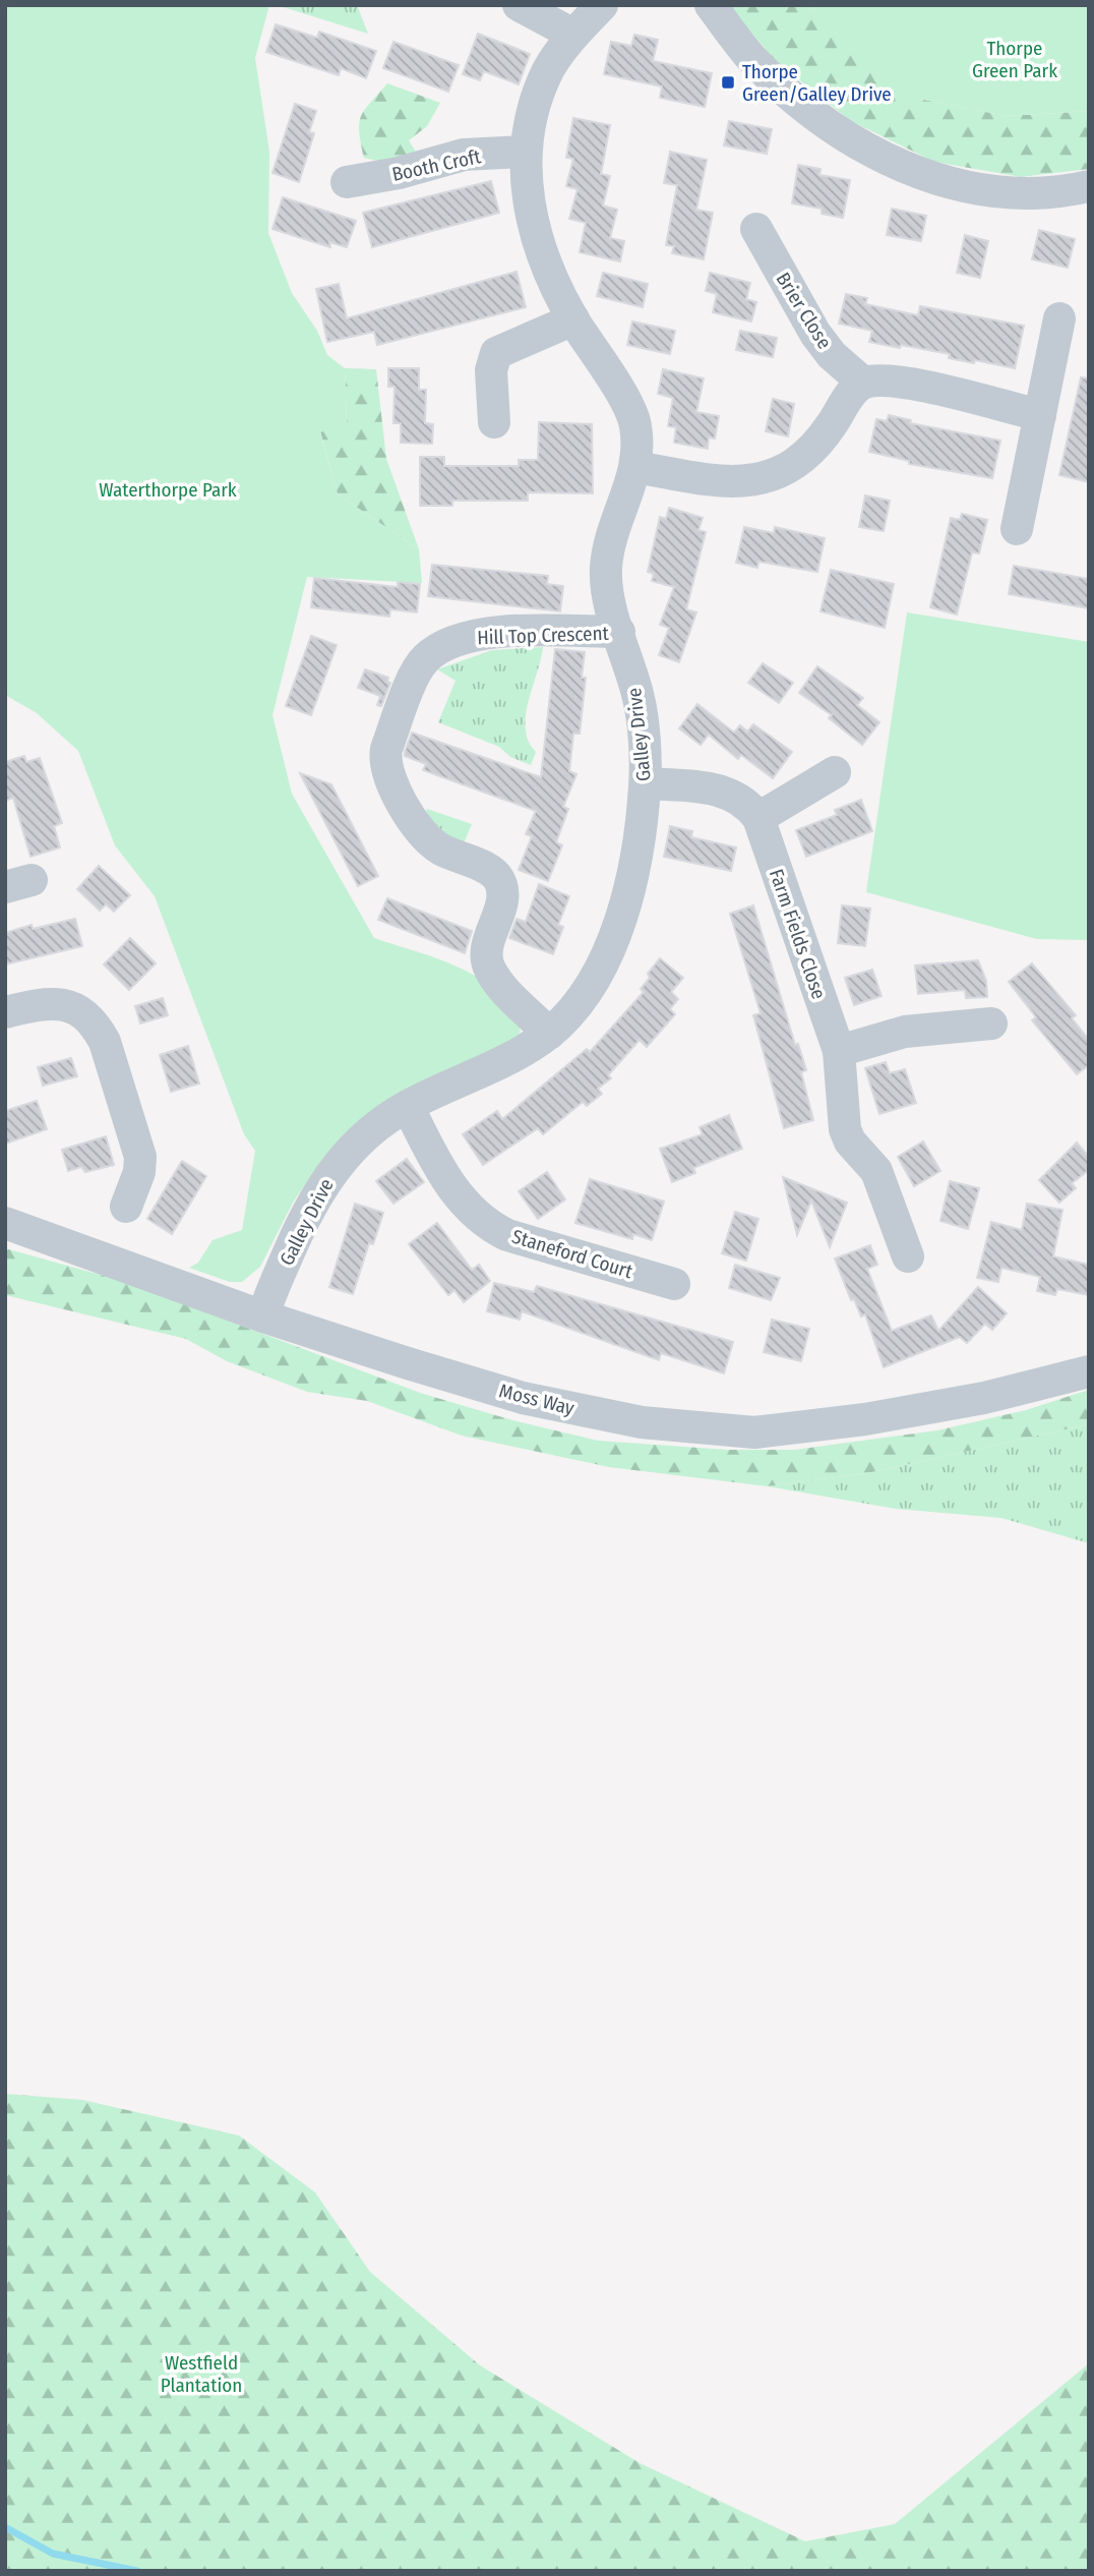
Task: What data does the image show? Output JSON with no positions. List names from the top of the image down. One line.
{"streets":{"street":["Booth Croft","Brier Close","Hill Top Crescent","Galley Drive","Farm Fields Close","Staneford Court","Moss Way"]},"crossings":[["Booth Croft","Galley Drive"],["Hill Top Crescent","Galley Drive"],["Galley Drive","Farm Fields Close"],["Galley Drive","Staneford Court"],["Galley Drive","Moss Way"]],"parks":["Thorpe Green Park","Waterthorpe Park","Westfield Plantation"],"places":{"transit":["Thorpe Green/Galley Drive"]}}
